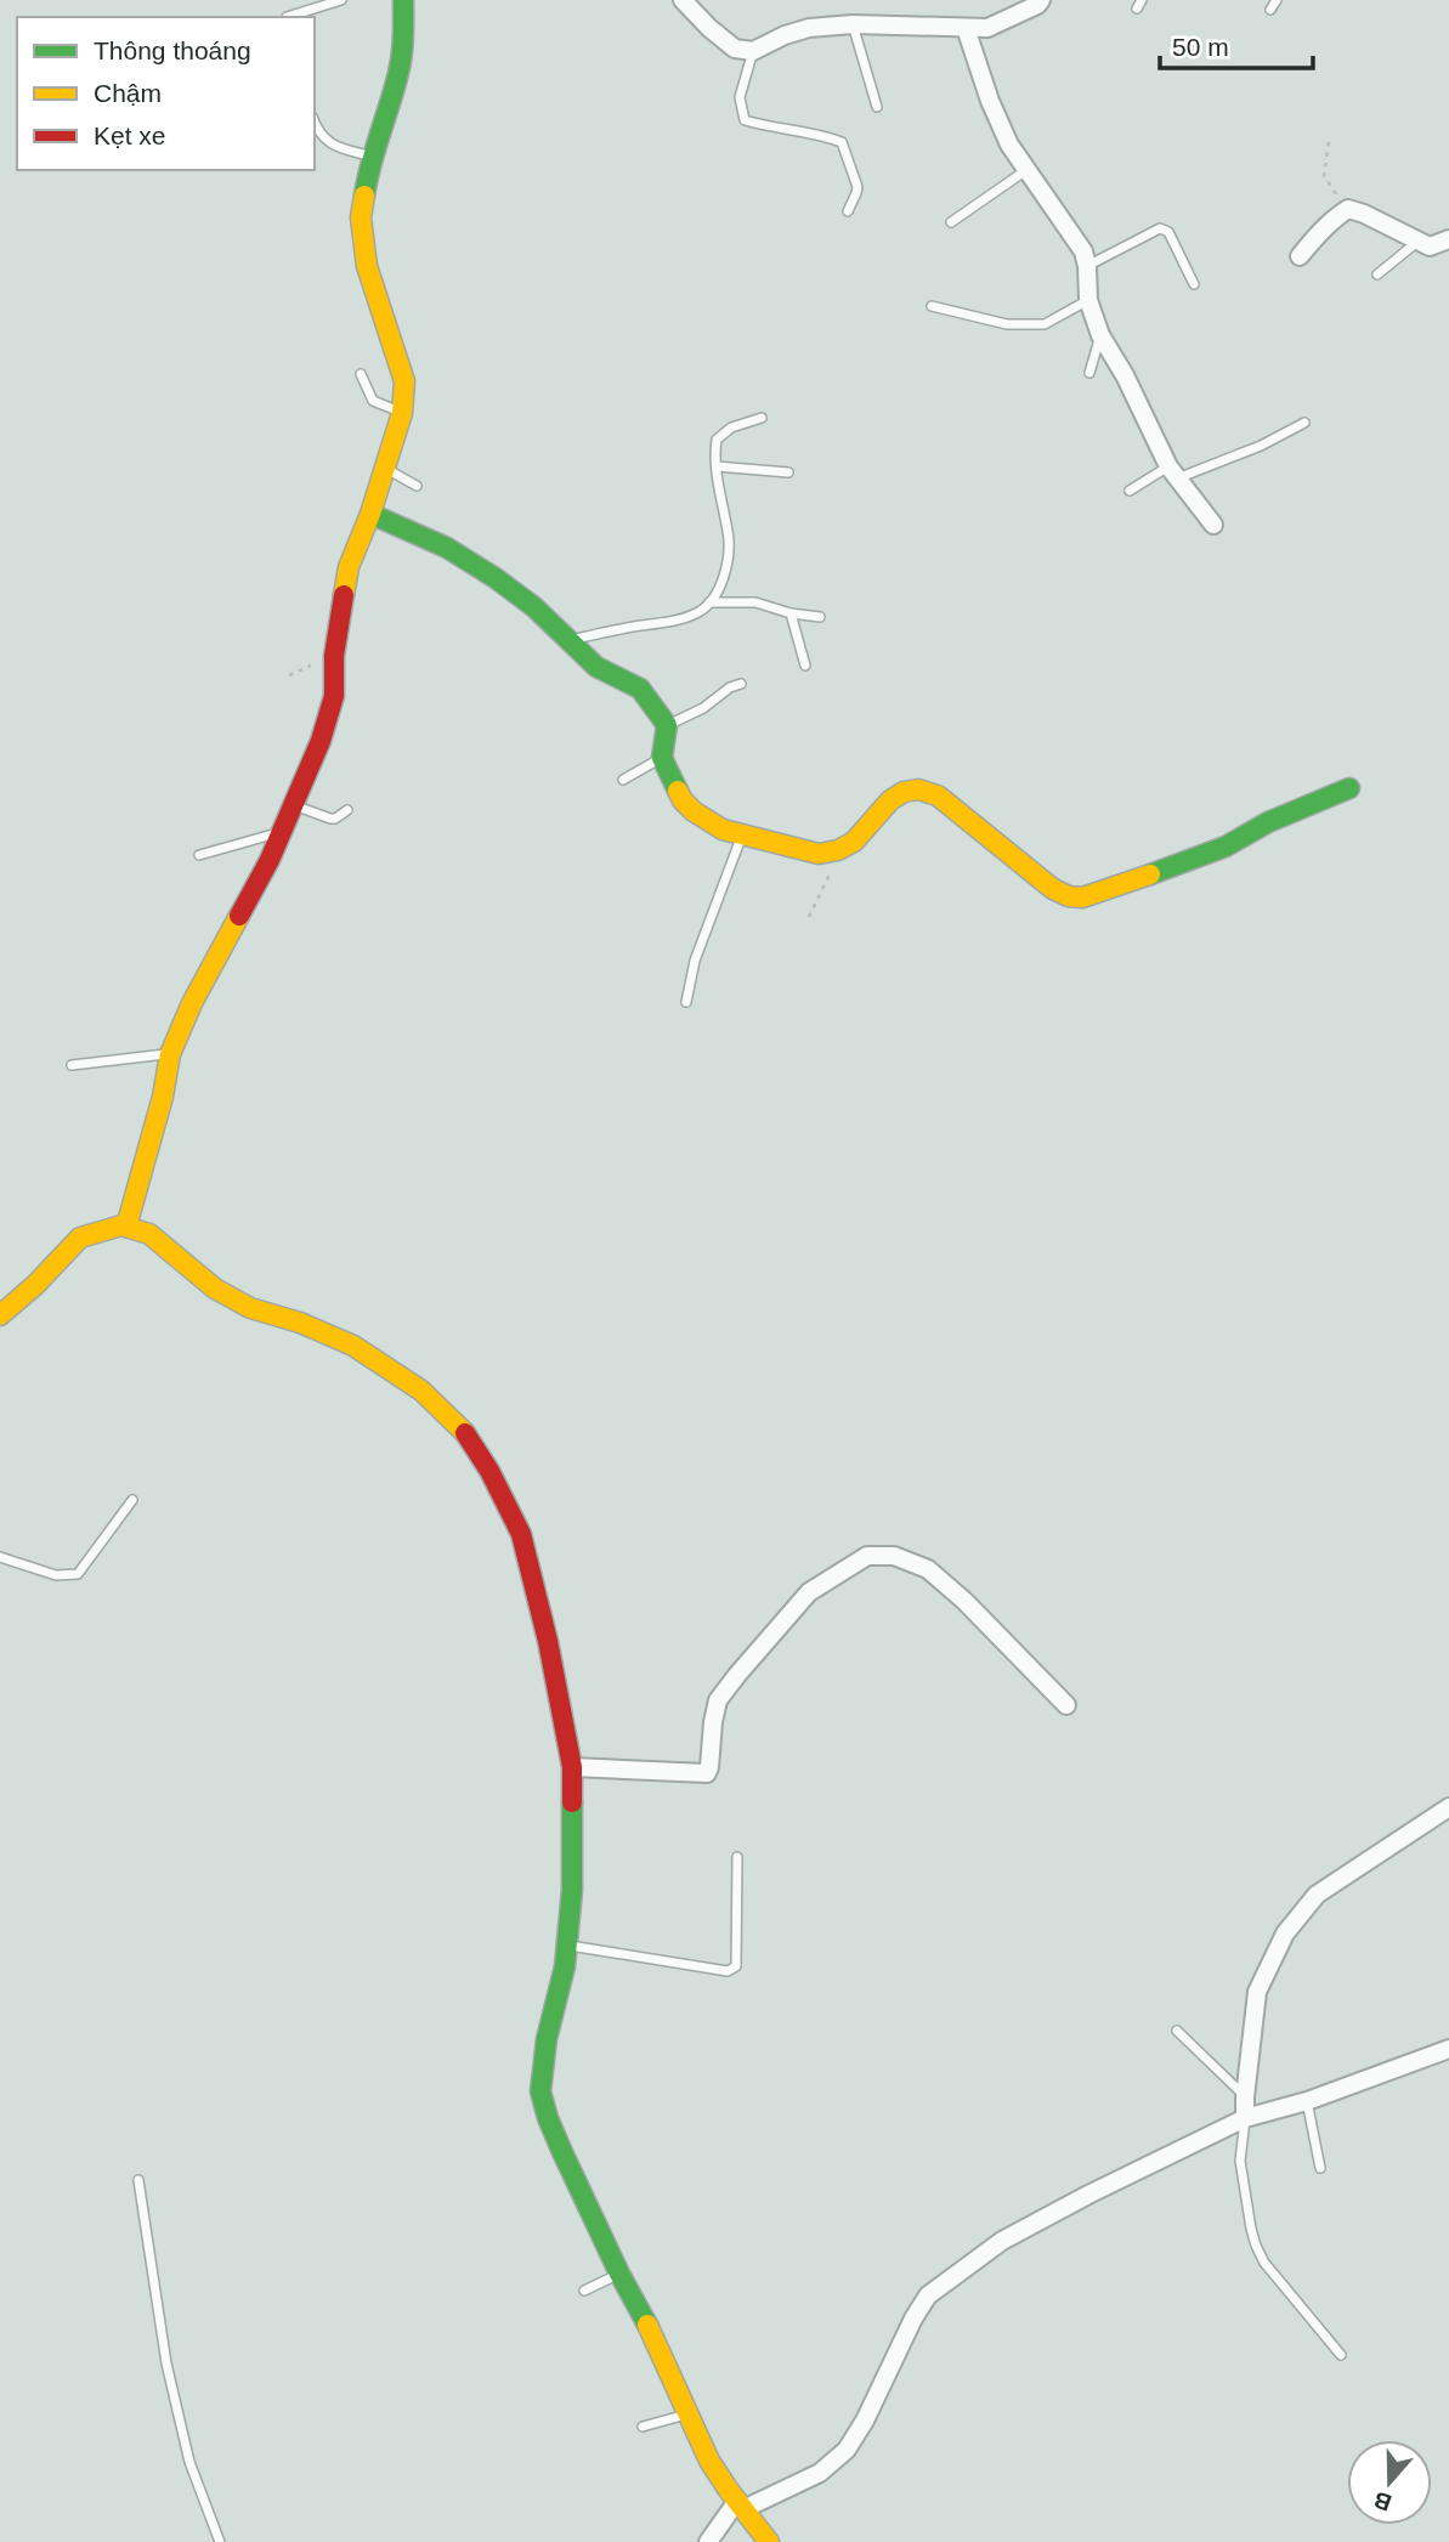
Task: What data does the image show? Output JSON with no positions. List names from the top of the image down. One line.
{"legend":["Thông thoáng","Chậm","Kẹt xe"],"scale_bar":"50 m","north":"bottom"}
